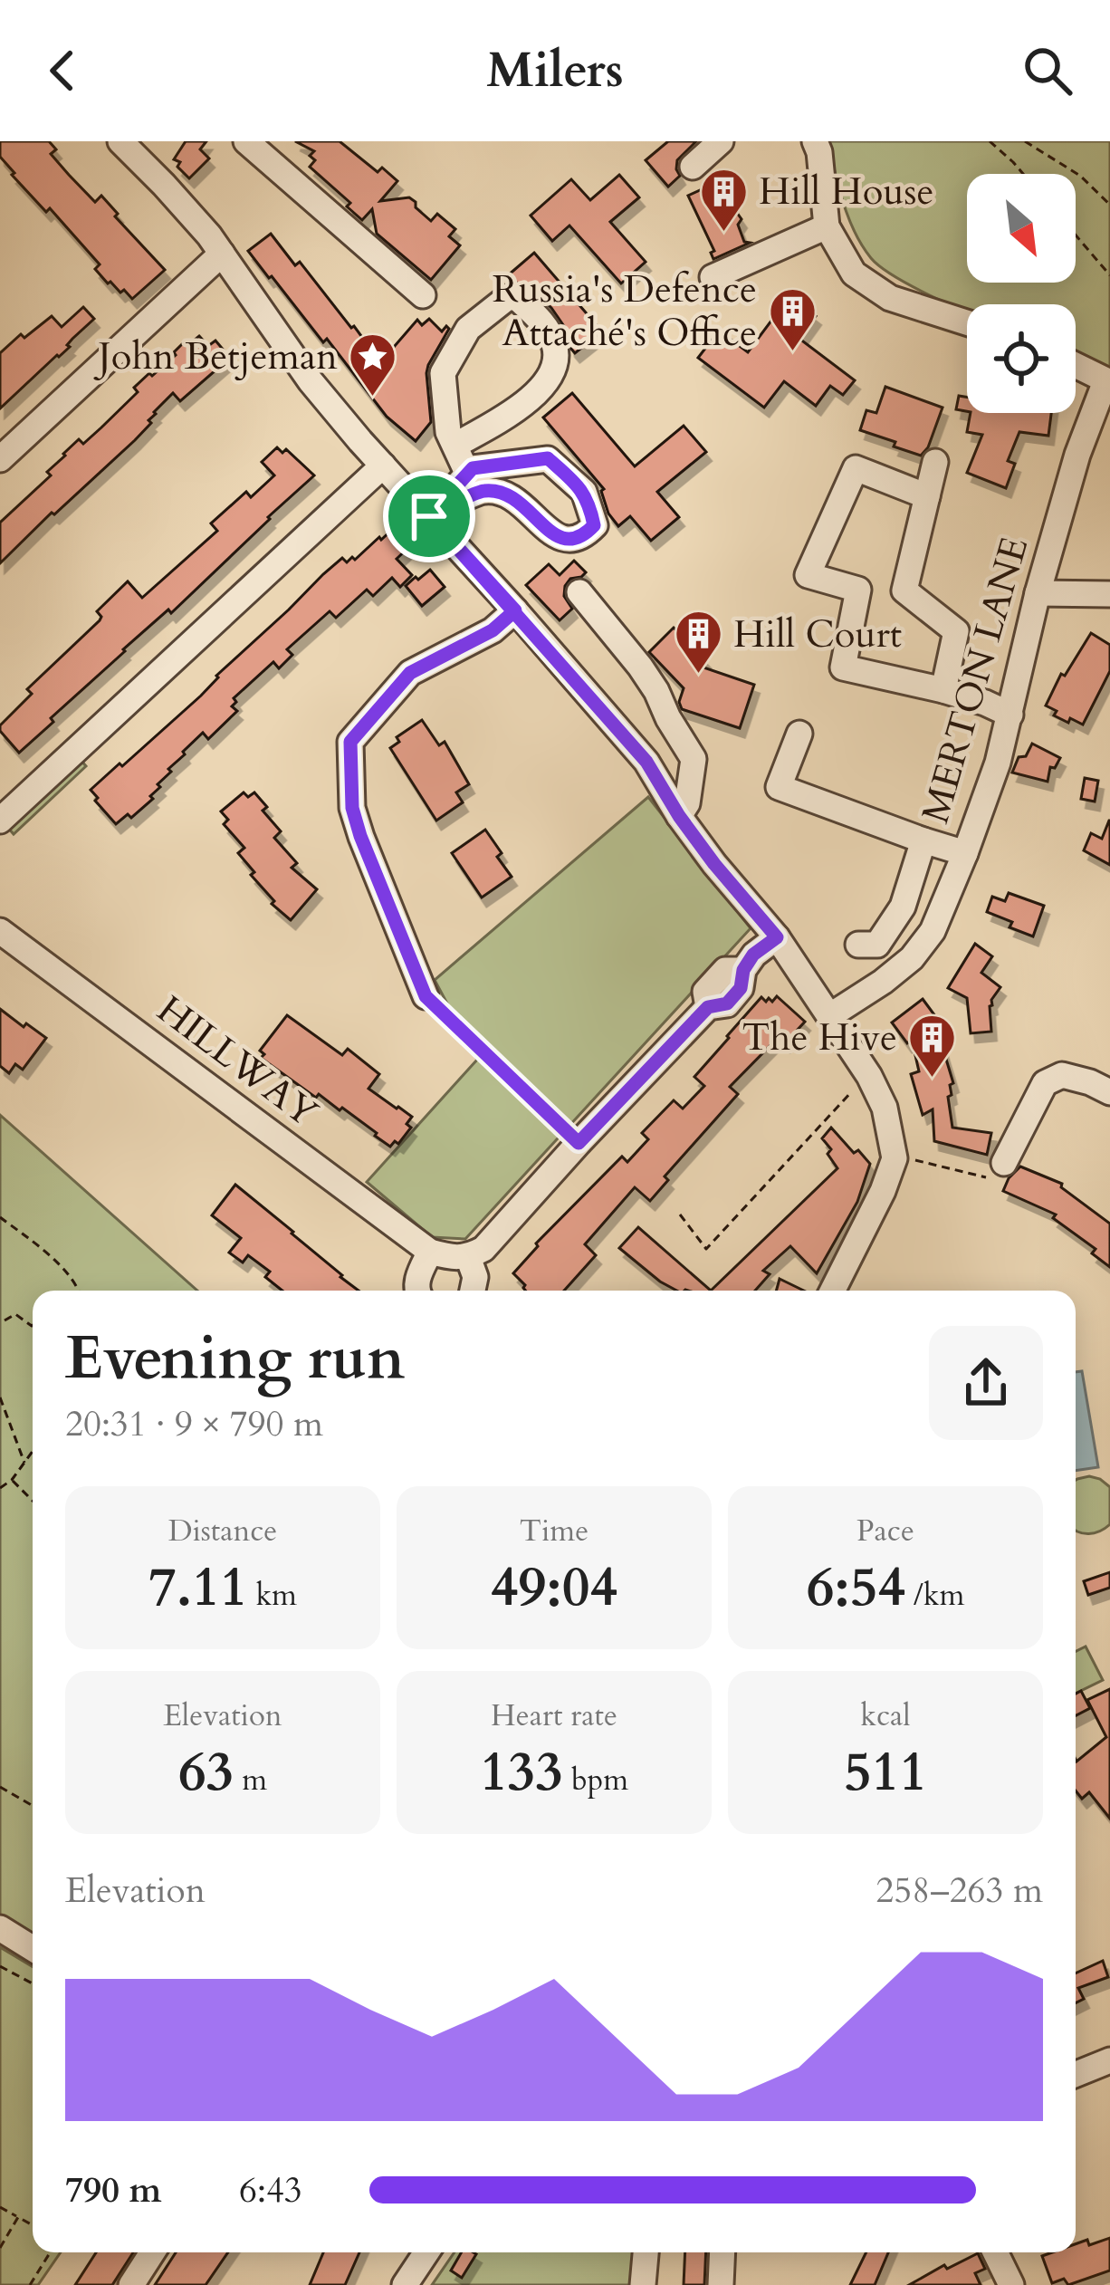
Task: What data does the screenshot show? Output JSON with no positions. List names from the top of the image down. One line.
{"streets":{"street":["MERTON LANE","HILLWAY"]},"places":{"building":["Hill House","Russia's Defence Attaché's Office","Hill Court","The Hive"],"place":["John Betjeman"]},"north":"bottom right","page":{"header":"Milers","heading":["Evening run","20:31 · 9 × 790 m"],"stats":[["Distance","7.11 km"],["Time","49:04"],["Pace","6:54 /km"],["Elevation","63 m"],["Heart rate","133 bpm"],["kcal","511"]],"chart":["Elevation","258–263 m"],"list":[{"name":"790 m","note":"6:43"}]}}
